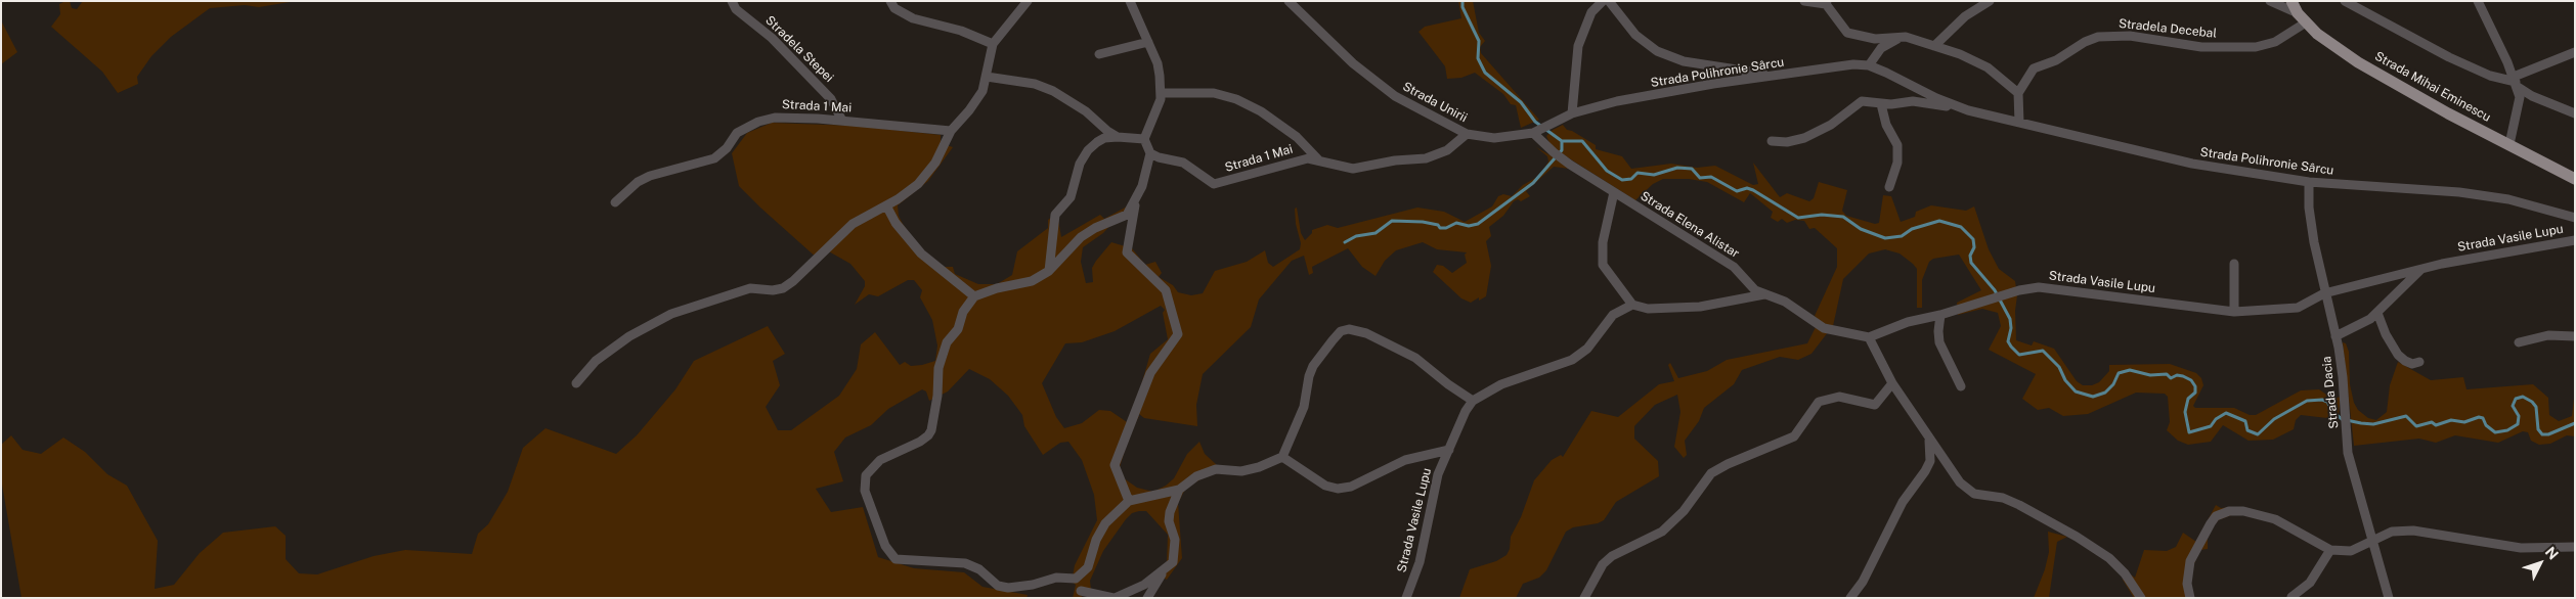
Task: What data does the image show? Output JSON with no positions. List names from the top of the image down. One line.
{"streets":{"main road":["Strada Mihai Eminescu"],"street":["Stradela Decebal","Stradela Stepei","Strada Polihronie Sârcu","Strada Unirii","Strada 1 Mai","Strada Elena Alistar","Strada Vasile Lupu","Strada Dacia"]},"crossings":[["Stradela Decebal","Strada Mihai Eminescu"],["Stradela Stepei","Strada 1 Mai"],["Strada Polihronie Sârcu","Strada Unirii"],["Strada Polihronie Sârcu","Strada Dacia"],["Strada Unirii","Strada 1 Mai"],["Strada Unirii","Strada Elena Alistar"],["Strada Elena Alistar","Strada Vasile Lupu"],["Strada Vasile Lupu","Strada Dacia"]],"north":"top right"}
